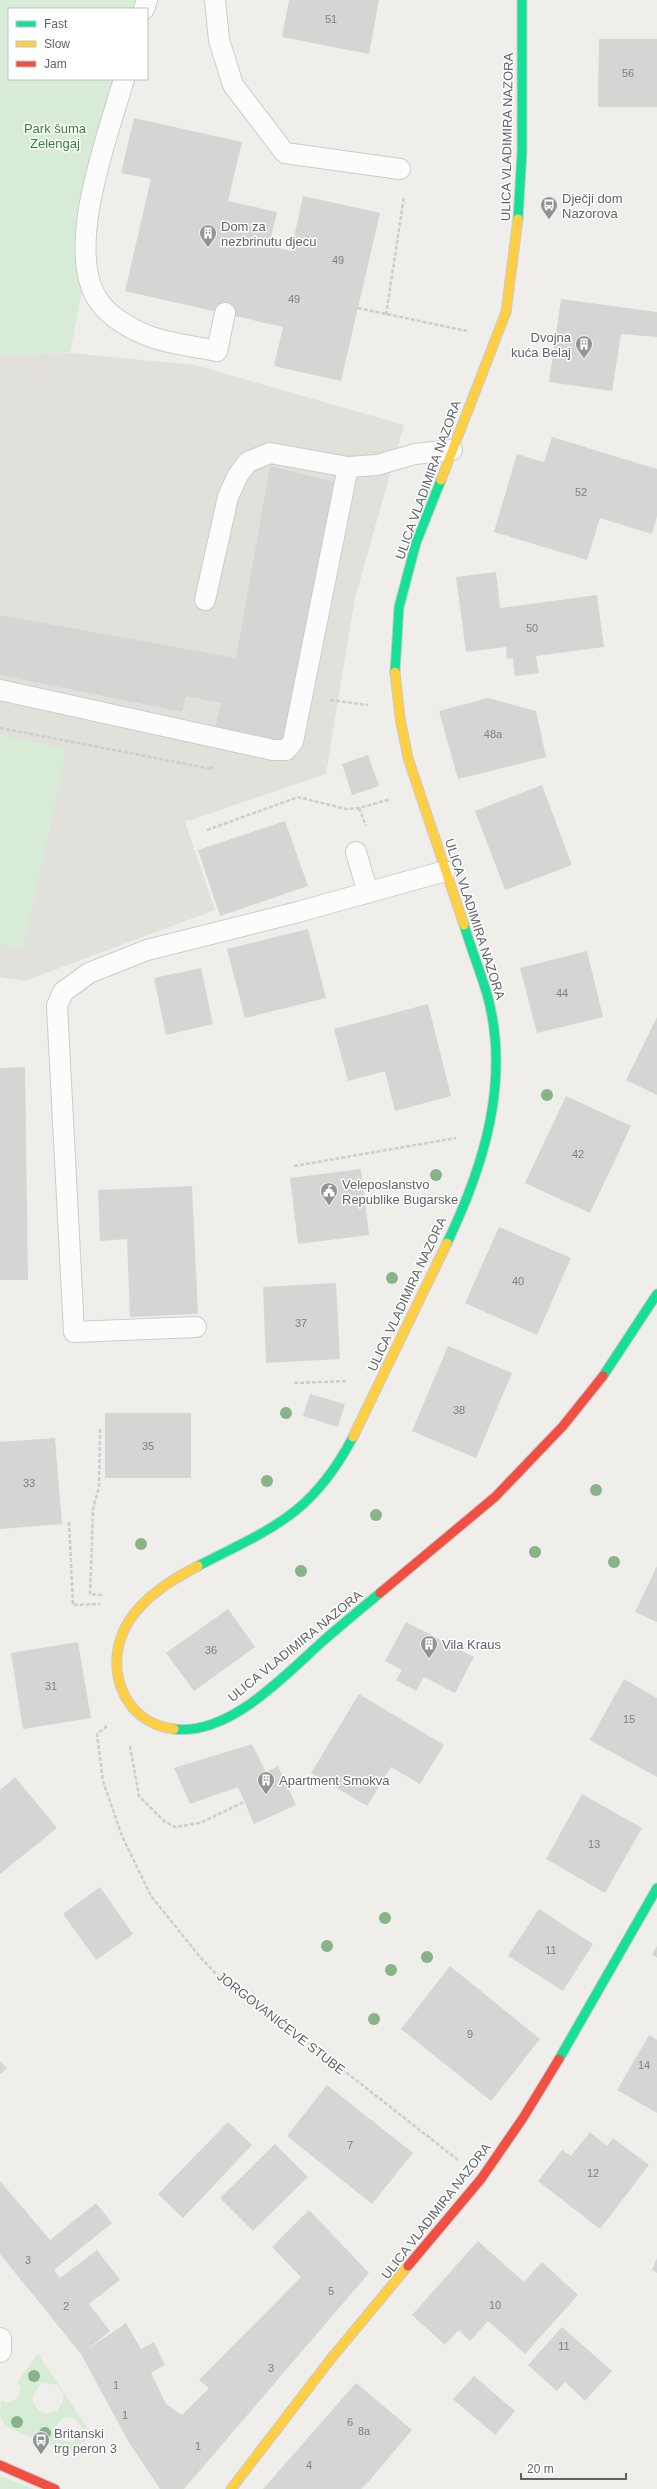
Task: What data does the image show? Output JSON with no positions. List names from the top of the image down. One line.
{"streets":{"street":["ULICA VLADIMIRA NAZORA"],"path":["JORGOVANIĆEVE STUBE"]},"parks":["Park šuma Zelengaj"],"places":{"bus stop":["Dječji dom Nazorova","Britanski trg peron 3"],"building":["Dom za nezbrinutu djecu","Dvojna kuća Belaj","Vila Kraus","Apartment Smokva"],"public building":["Veleposlanstvo Republike Bugarske"]},"house_numbers":["51","56","49","49","52","50","48a","44","42","40","37","38","35","33","36","31","15","13","11","9","14","7","12","3","5","10","2","11","3","1","1","6","8a","1","4"],"legend":["Fast","Slow","Jam"],"scale_bar":"20 m"}
